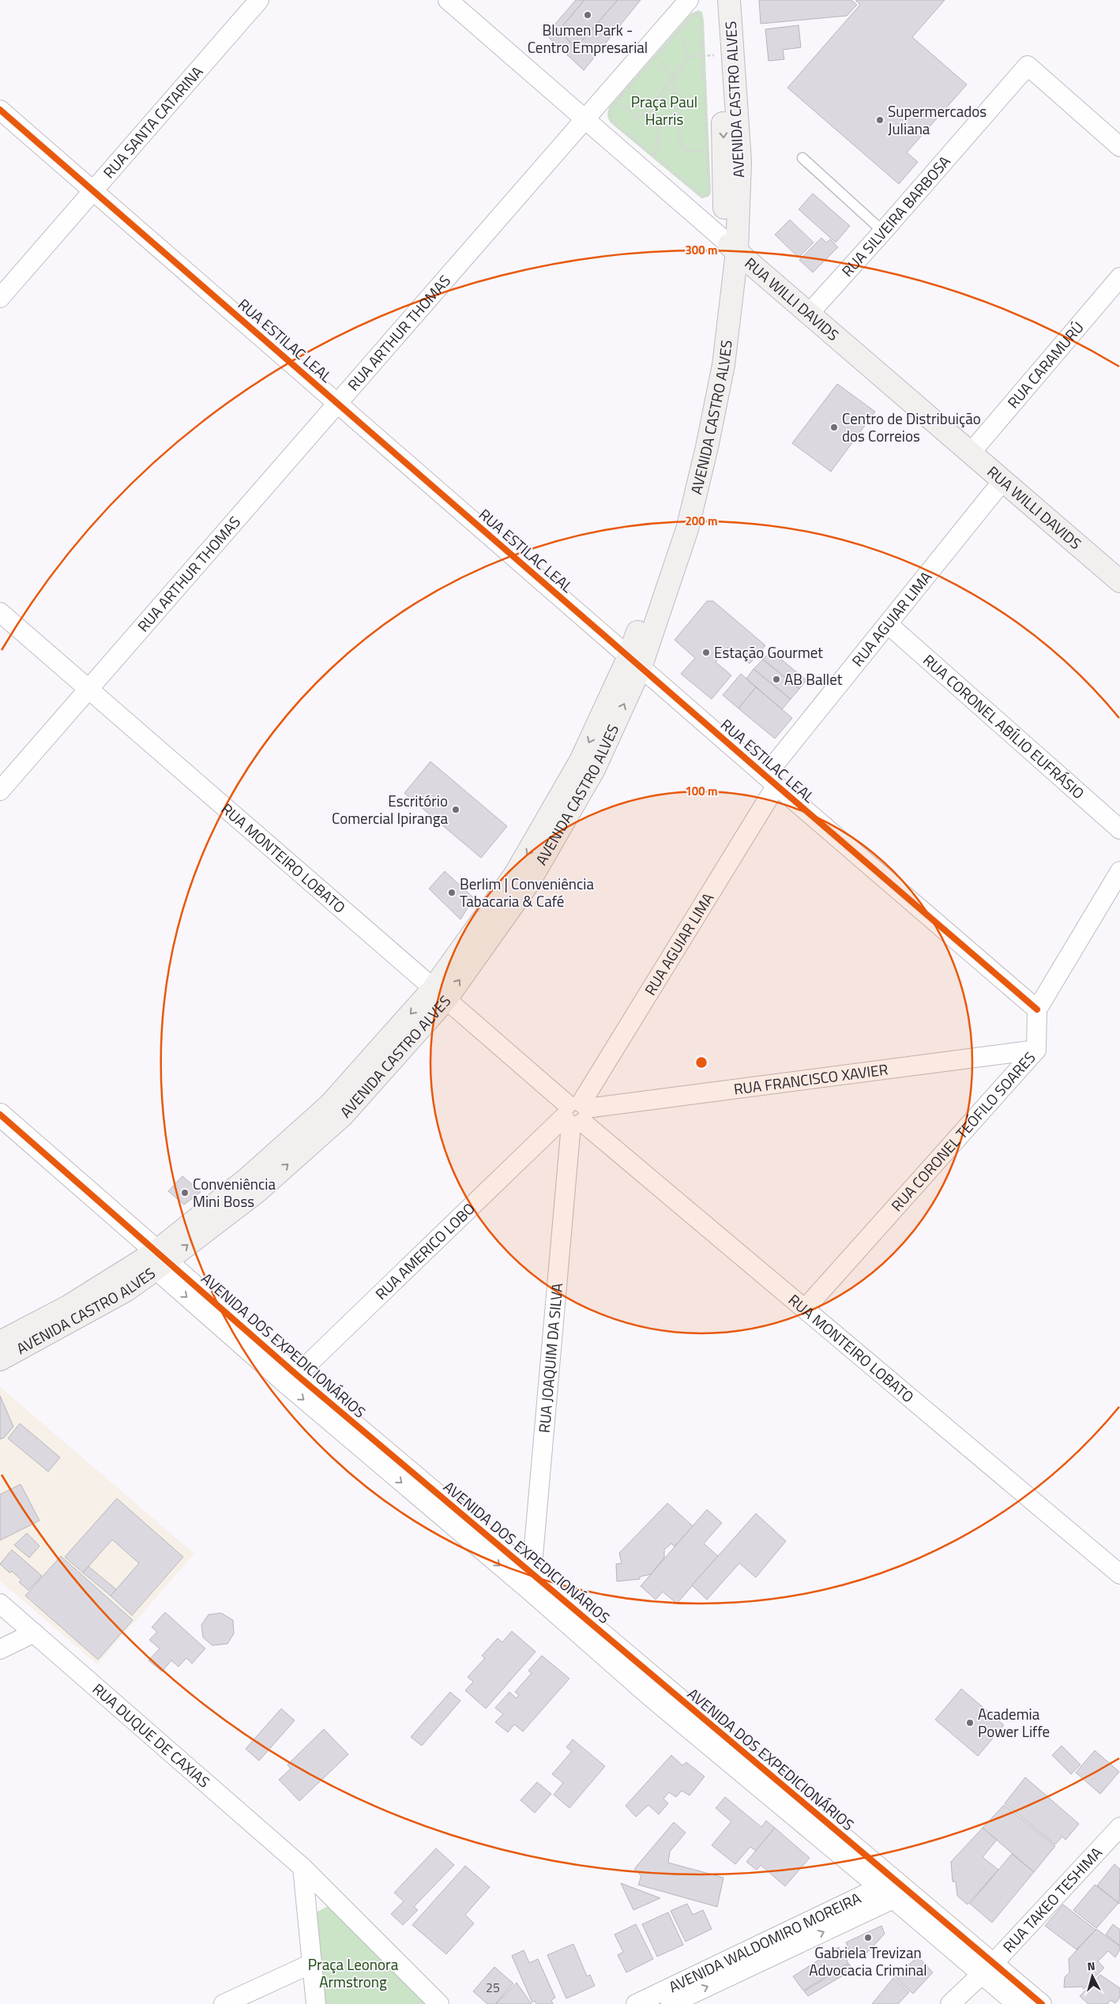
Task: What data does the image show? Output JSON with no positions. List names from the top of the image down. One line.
{"streets":{"main road":["AVENIDA CASTRO ALVES","RUA WILLI DAVIDS"],"street":["RUA SANTA CATARINA","RUA SILVEIRA BARBOSA","RUA ARTHUR THOMAS","RUA ESTILAC LEAL","RUA CARAMURÚ","RUA AGUIAR LIMA","RUA CORONEL ABÍLIO EUFRÁSIO","RUA MONTEIRO LOBATO","RUA FRANCISCO XAVIER","RUA CORONEL TEÓFILO SOARES","RUA AMERICO LOBO","AVENIDA DOS EXPEDICIONÁRIOS","RUA JOAQUIM DA SILVA","RUA DUQUE DE CAXIAS","RUA TAKEO TESHIMA","AVENIDA WALDOMIRO MOREIRA"]},"crossings":[["AVENIDA CASTRO ALVES","RUA WILLI DAVIDS"],["AVENIDA CASTRO ALVES","RUA ESTILAC LEAL"],["AVENIDA CASTRO ALVES","RUA MONTEIRO LOBATO"],["AVENIDA CASTRO ALVES","AVENIDA DOS EXPEDICIONÁRIOS"],["RUA SANTA CATARINA","RUA ESTILAC LEAL"],["RUA SILVEIRA BARBOSA","RUA WILLI DAVIDS"],["RUA WILLI DAVIDS","RUA ARTHUR THOMAS"],["RUA WILLI DAVIDS","RUA CARAMURÚ"],["RUA WILLI DAVIDS","RUA AGUIAR LIMA"],["RUA ARTHUR THOMAS","RUA ESTILAC LEAL"],["RUA ARTHUR THOMAS","RUA MONTEIRO LOBATO"],["RUA ESTILAC LEAL","RUA AGUIAR LIMA"],["RUA ESTILAC LEAL","RUA CORONEL TEÓFILO SOARES"],["RUA AGUIAR LIMA","RUA CORONEL ABÍLIO EUFRÁSIO"],["RUA AGUIAR LIMA","RUA MONTEIRO LOBATO"],["RUA AGUIAR LIMA","RUA FRANCISCO XAVIER"],["RUA AGUIAR LIMA","RUA AMERICO LOBO"],["RUA AGUIAR LIMA","RUA JOAQUIM DA SILVA"],["RUA MONTEIRO LOBATO","RUA FRANCISCO XAVIER"],["RUA MONTEIRO LOBATO","RUA CORONEL TEÓFILO SOARES"],["RUA MONTEIRO LOBATO","RUA AMERICO LOBO"],["RUA MONTEIRO LOBATO","RUA JOAQUIM DA SILVA"],["RUA FRANCISCO XAVIER","RUA CORONEL TEÓFILO SOARES"],["RUA FRANCISCO XAVIER","RUA AMERICO LOBO"],["RUA FRANCISCO XAVIER","RUA JOAQUIM DA SILVA"],["RUA AMERICO LOBO","AVENIDA DOS EXPEDICIONÁRIOS"],["RUA AMERICO LOBO","RUA JOAQUIM DA SILVA"],["AVENIDA DOS EXPEDICIONÁRIOS","RUA JOAQUIM DA SILVA"],["AVENIDA DOS EXPEDICIONÁRIOS","RUA TAKEO TESHIMA"],["AVENIDA DOS EXPEDICIONÁRIOS","AVENIDA WALDOMIRO MOREIRA"]],"parks":["Praça Paul Harris","Praça Leonora Armstrong"],"places":["Blumen Park - Centro Empresarial","Supermercados Juliana","Centro de Distribuição dos Correios","Estação Gourmet","AB Ballet","Escritório Comercial Ipiranga","Berlim | Conveniência Tabacaria & Café","Conveniência Mini Boss","Academia Power Liffe","Gabriela Trevizan Advocacia Criminal"],"house_numbers":["25"],"north":"top","rings":["300 m","200 m","100 m"]}
